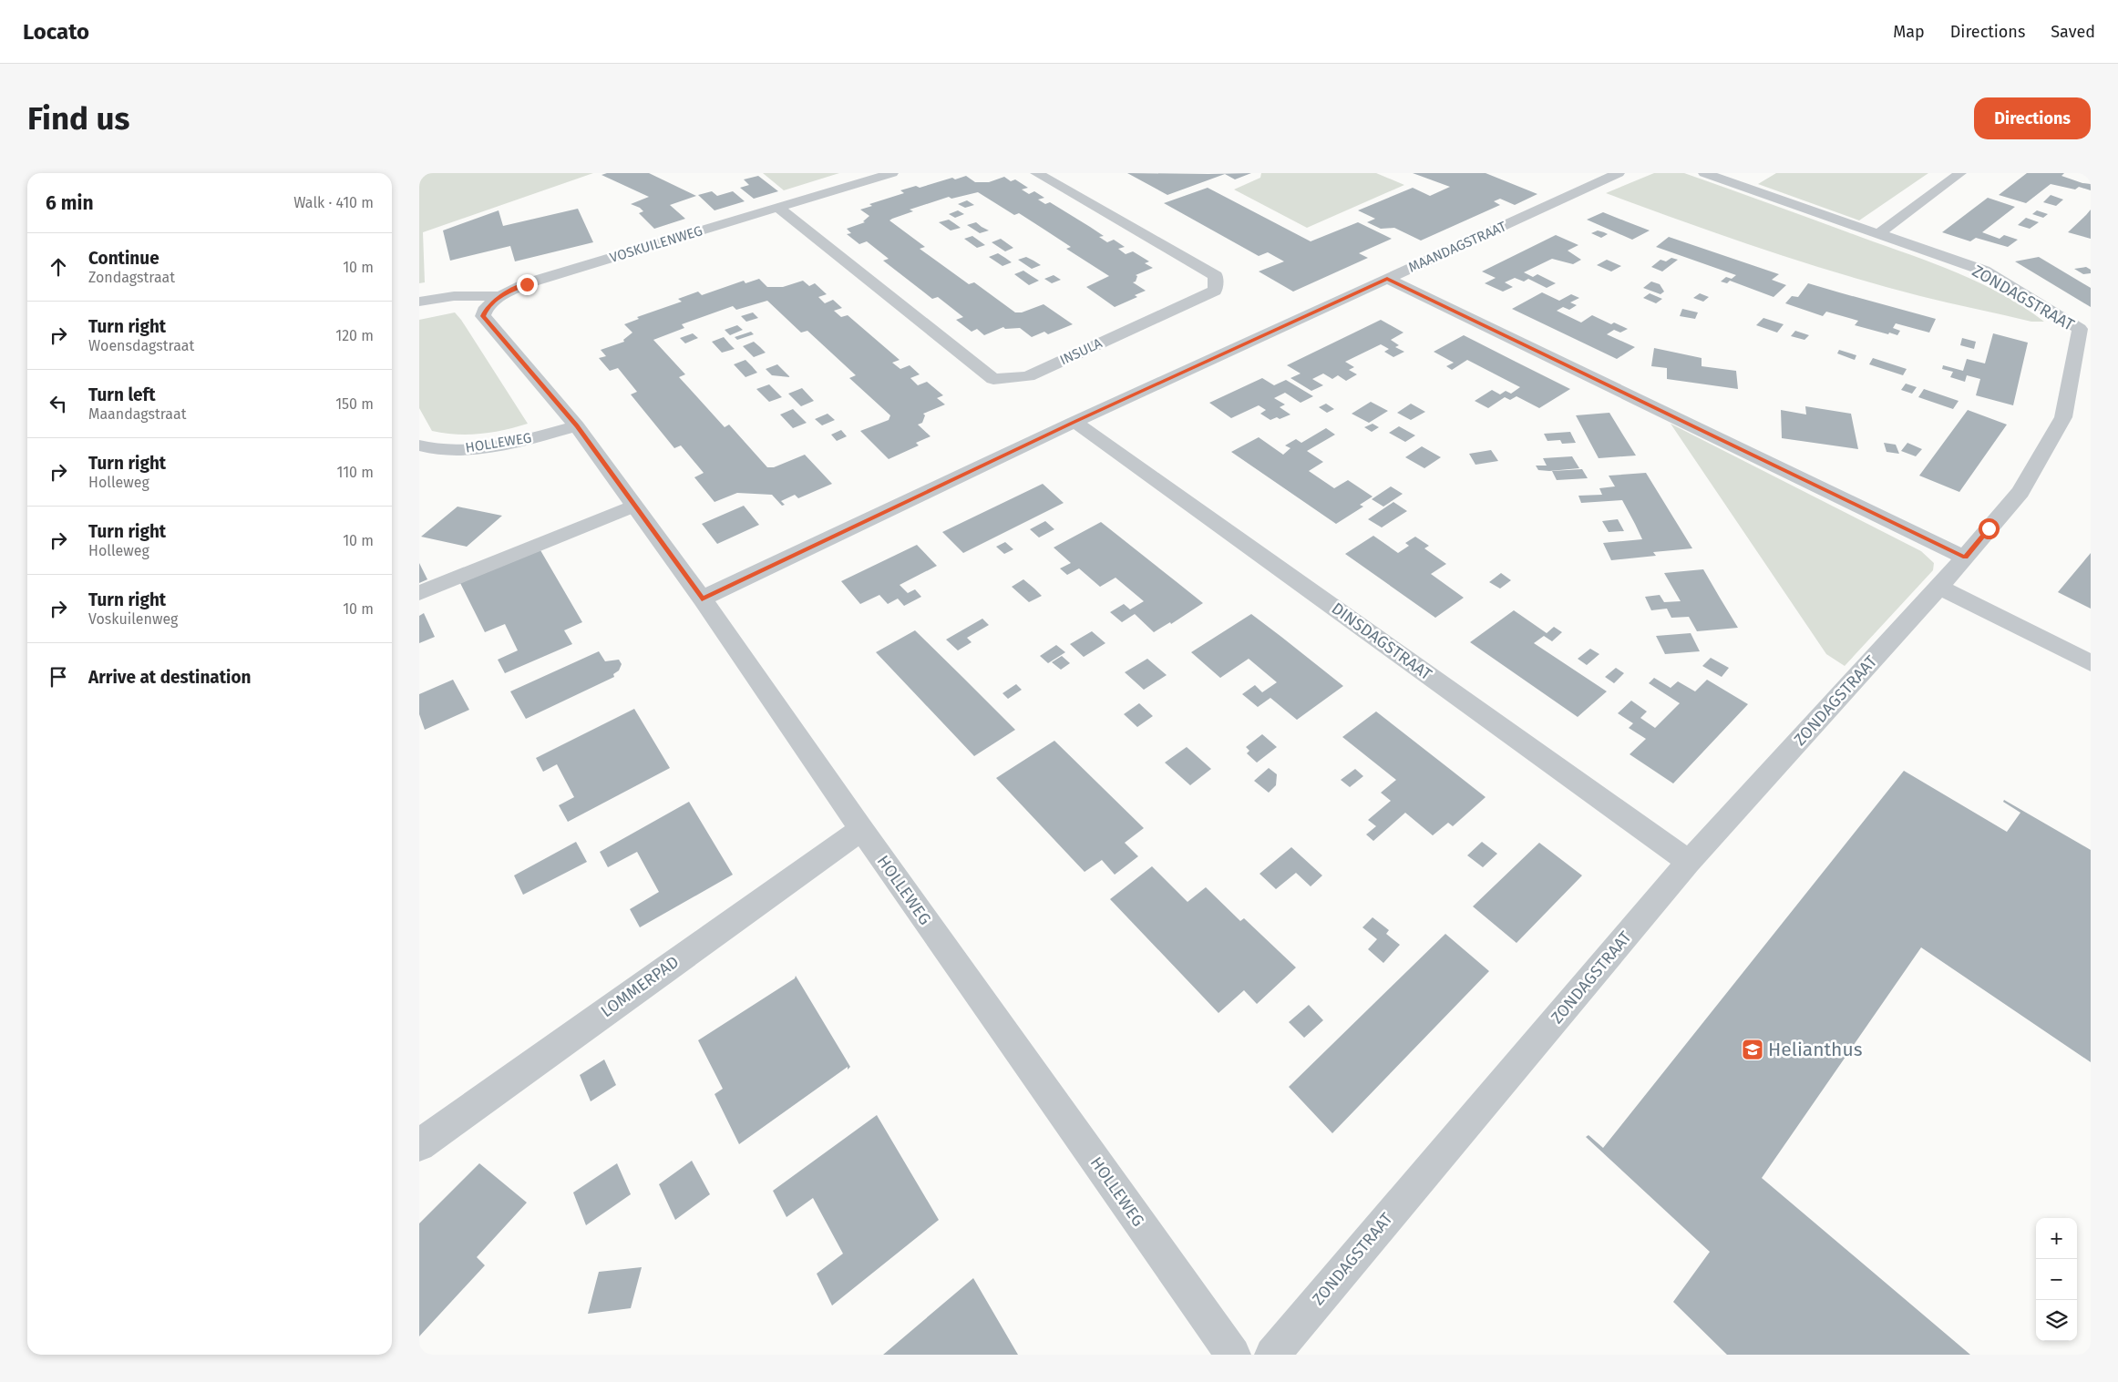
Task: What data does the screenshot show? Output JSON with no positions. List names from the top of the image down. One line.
{"streets":{"street":["VOSKUILENWEG","MAANDAGSTRAAT","ZONDAGSTRAAT","INSULA","HOLLEWEG","DINSDAGSTRAAT","LOMMERPAD"]},"crossings":[["VOSKUILENWEG","INSULA"],["VOSKUILENWEG","HOLLEWEG"],["MAANDAGSTRAAT","HOLLEWEG"],["MAANDAGSTRAAT","DINSDAGSTRAAT"],["ZONDAGSTRAAT","DINSDAGSTRAAT"],["HOLLEWEG","LOMMERPAD"]],"places":{"school or university":["Helianthus"]},"page":{"header":"Locato","nav":["Map","Directions","Saved"],"buttons":"Directions","title":"Find us","heading":["6 min","Walk · 410 m"],"list":[["Continue","Zondagstraat","10 m"],["Turn right","Woensdagstraat","120 m"],["Turn left","Maandagstraat","150 m"],["Turn right","Holleweg","110 m"],["Turn right","Holleweg","10 m"],["Turn right","Voskuilenweg","10 m"],"Arrive at destination"],"map_buttons":["+","−"]}}
